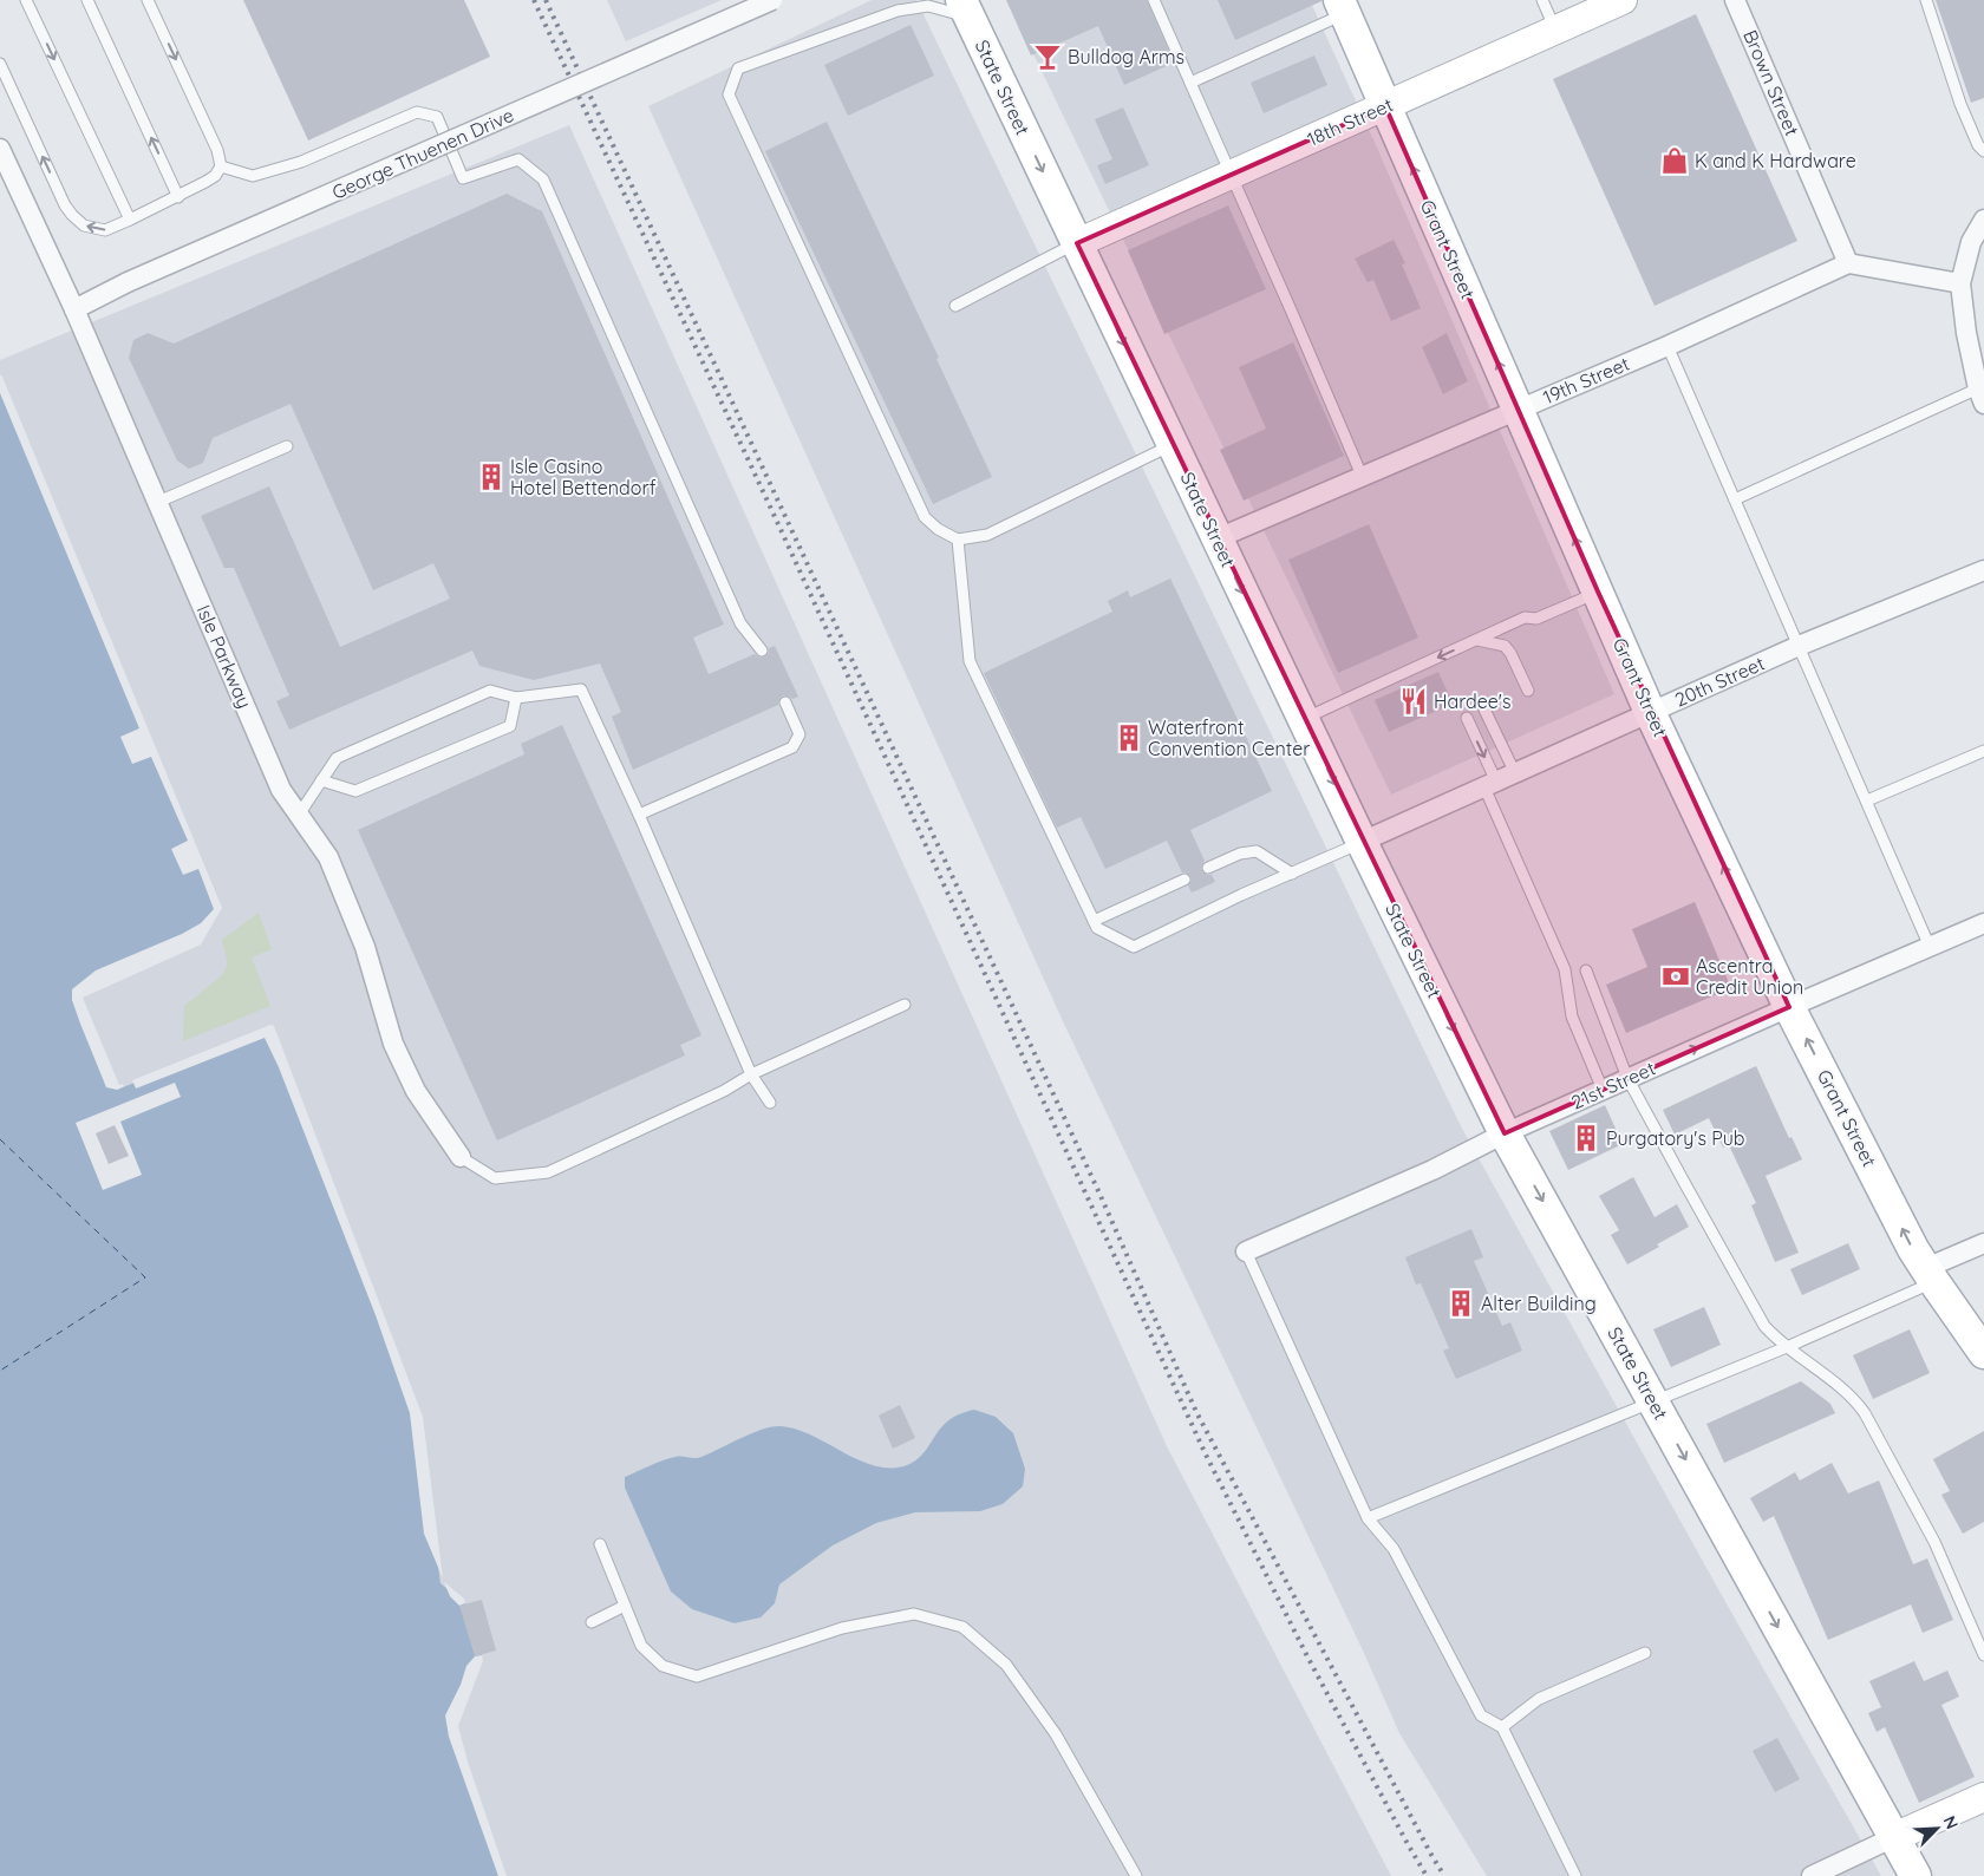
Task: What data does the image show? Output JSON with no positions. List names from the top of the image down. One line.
{"streets":{"main road":["State Street","Grant Street"],"street":["Brown Street","18th Street","George Thuenen Drive","19th Street","Isle Parkway","20th Street","21st Street"]},"crossings":[["Brown Street","19th Street"],["State Street","18th Street"],["State Street","19th Street"],["State Street","20th Street"],["State Street","21st Street"],["18th Street","Grant Street"],["George Thuenen Drive","Isle Parkway"],["Grant Street","19th Street"],["Grant Street","20th Street"],["Grant Street","21st Street"]],"one_way":["State Street","Grant Street"],"places":{"bar":["Bulldog Arms"],"shop":["K and K Hardware"],"building":["Isle Casino Hotel Bettendorf","Waterfront Convention Center","Purgatory's Pub","Alter Building"],"restaurant":["Hardee's"],"bank":["Ascentra Credit Union"]},"north":"top right"}
